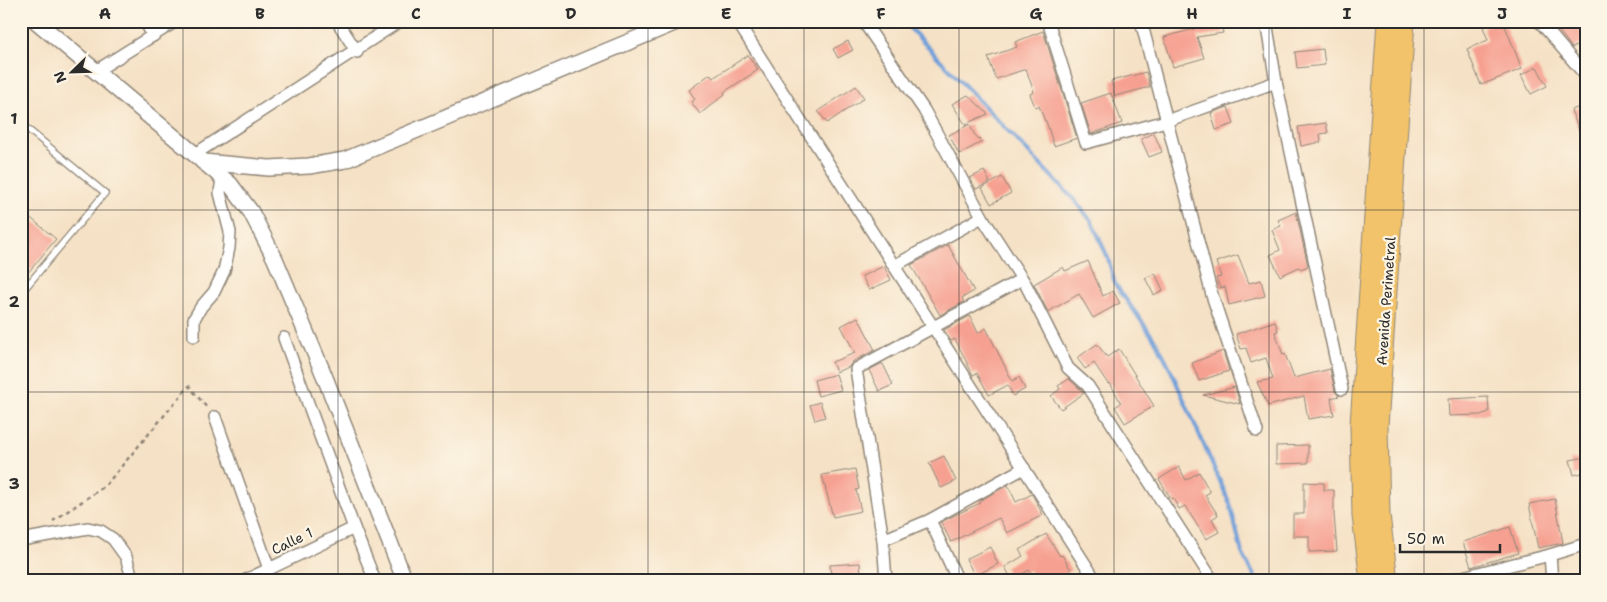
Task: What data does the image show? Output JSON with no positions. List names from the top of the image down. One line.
{"streets":{"main road":["Avenida Perimetral"],"street":["Calle 1"]},"scale_bar":"50 m","north":"bottom left","grid":{"columns":["A","B","C","D","E","F","G","H","I","J"],"rows":["1","2","3"]}}
